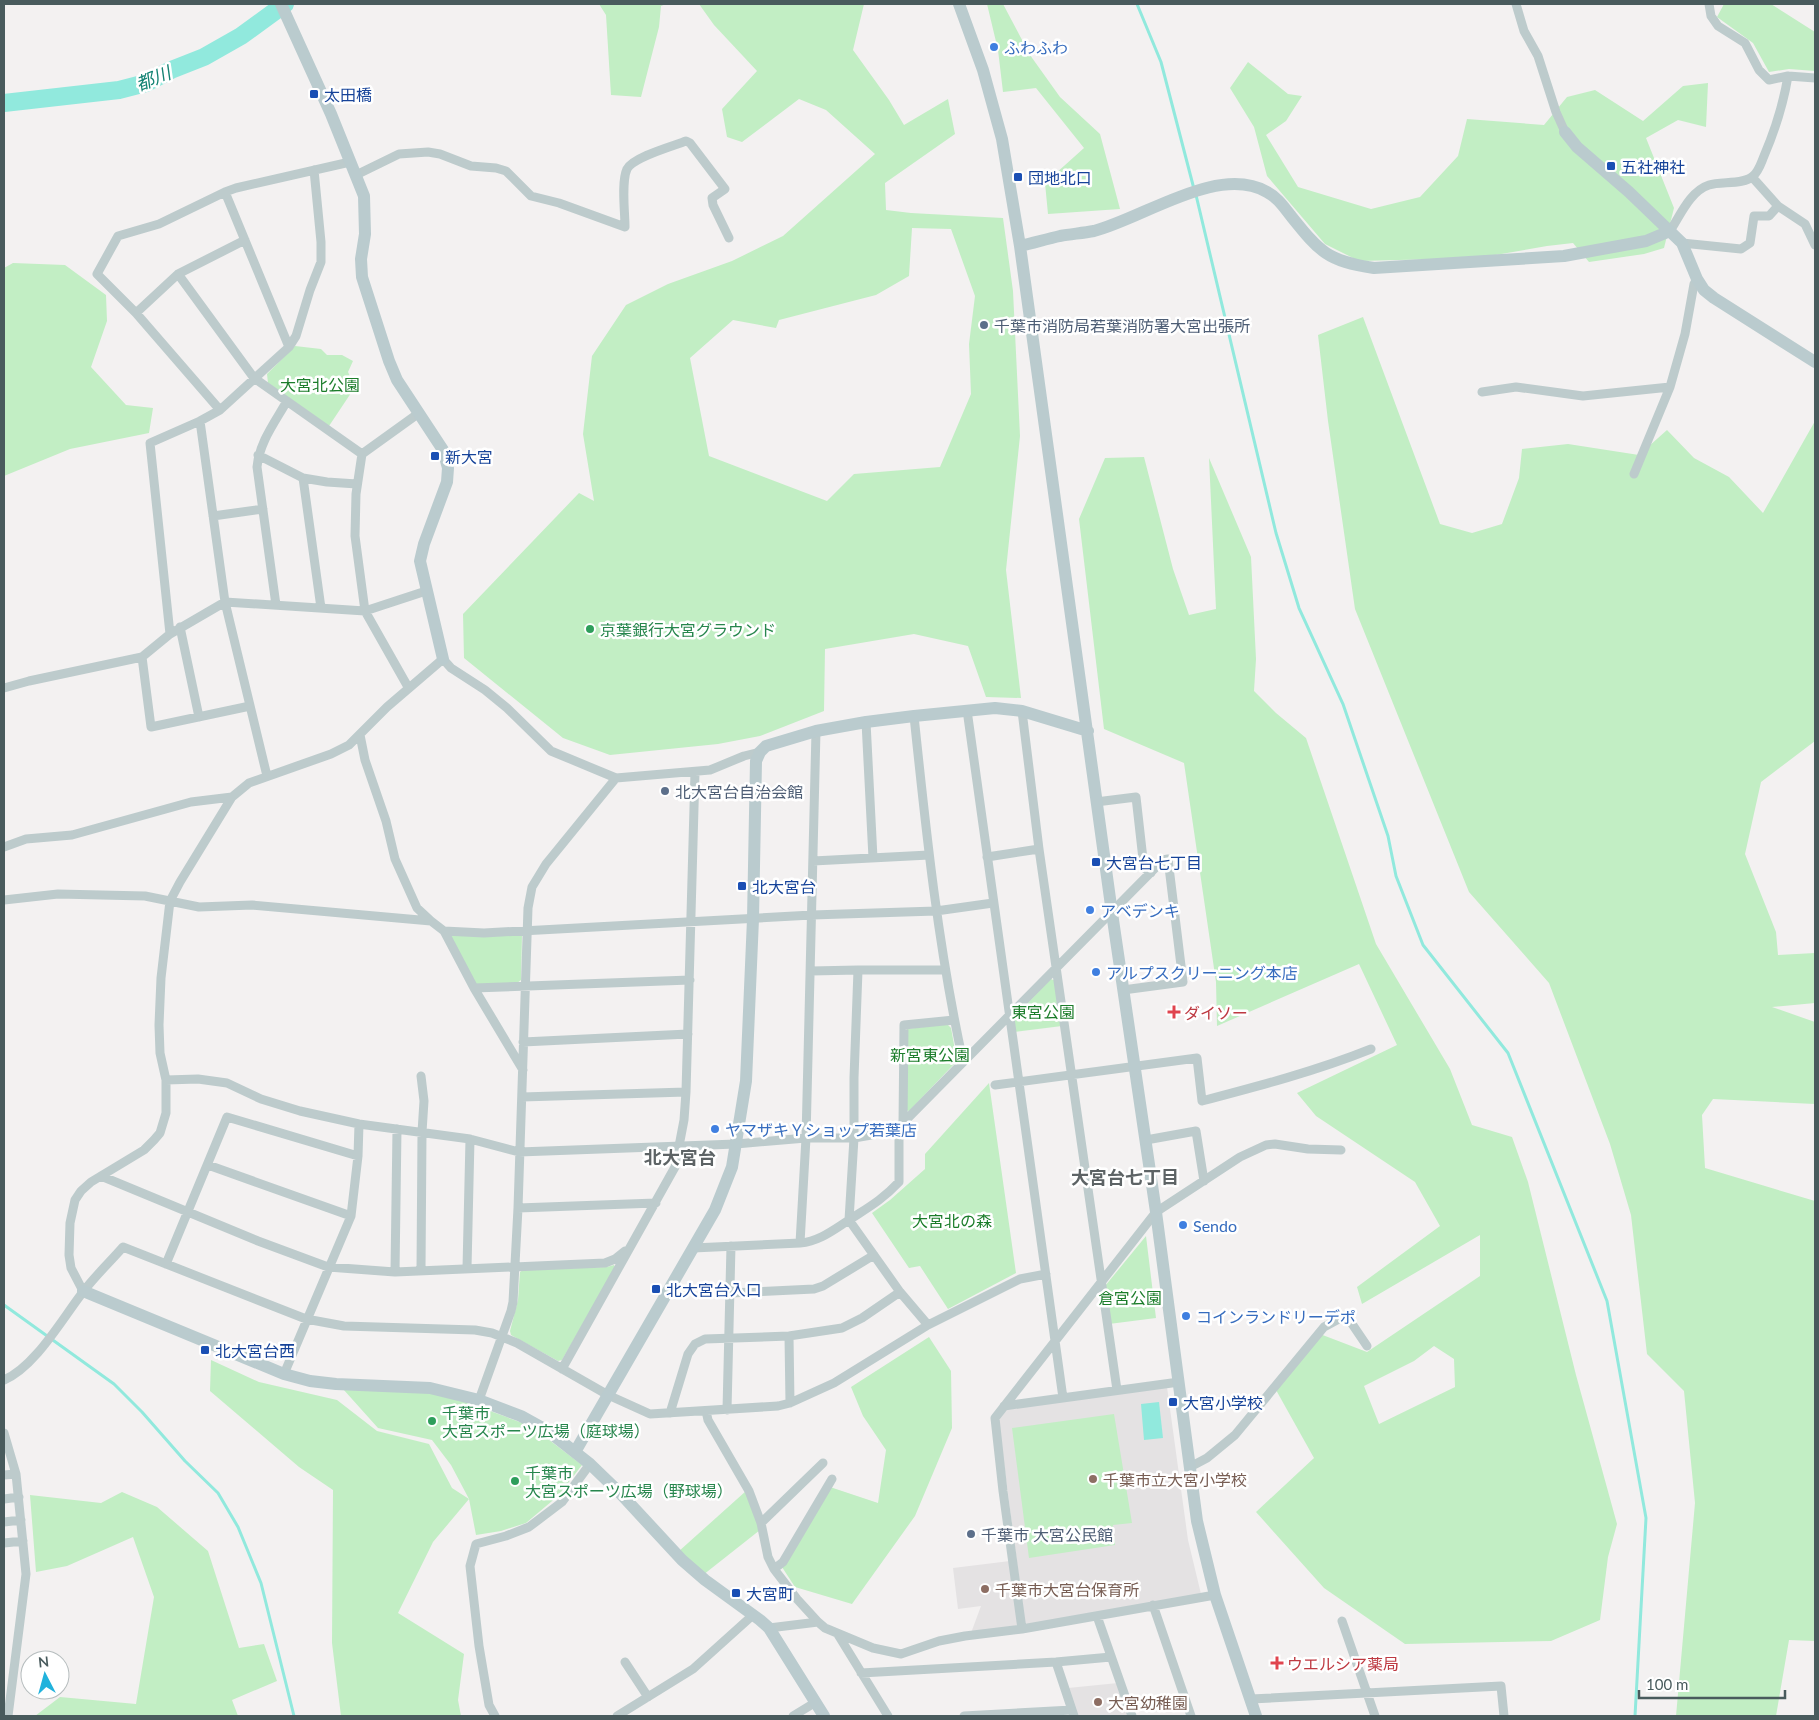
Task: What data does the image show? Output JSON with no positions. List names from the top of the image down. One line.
{"districts":["北大宮台","大宮台七丁目"],"water":["都川"],"parks":["大宮北公園","東宮公園","新宮東公園","大宮北の森","倉宮公園"],"places":{"other":["ふわふわ","千葉市消防局若葉消防署大宮出張所","京葉銀行大宮グラウンド","北大宮台自治会館","アベデンキ","アルプスクリーニング本店","ヤマザキＹショップ若葉店","Sendo","コインランドリーデポ","千葉市 大宮スポーツ広場（庭球場）","千葉市立大宮小学校","千葉市 大宮スポーツ広場（野球場）","千葉市 大宮公民館","千葉市大宮台保育所","大宮幼稚園"],"transit":["太田橋","五社神社","団地北口","新大宮","大宮台七丁目","北大宮台","北大宮台入口","北大宮台西","大宮小学校","大宮町"],"health":["ダイソー","ウエルシア薬局"]},"scale_bar":"100 m","north":"top"}
